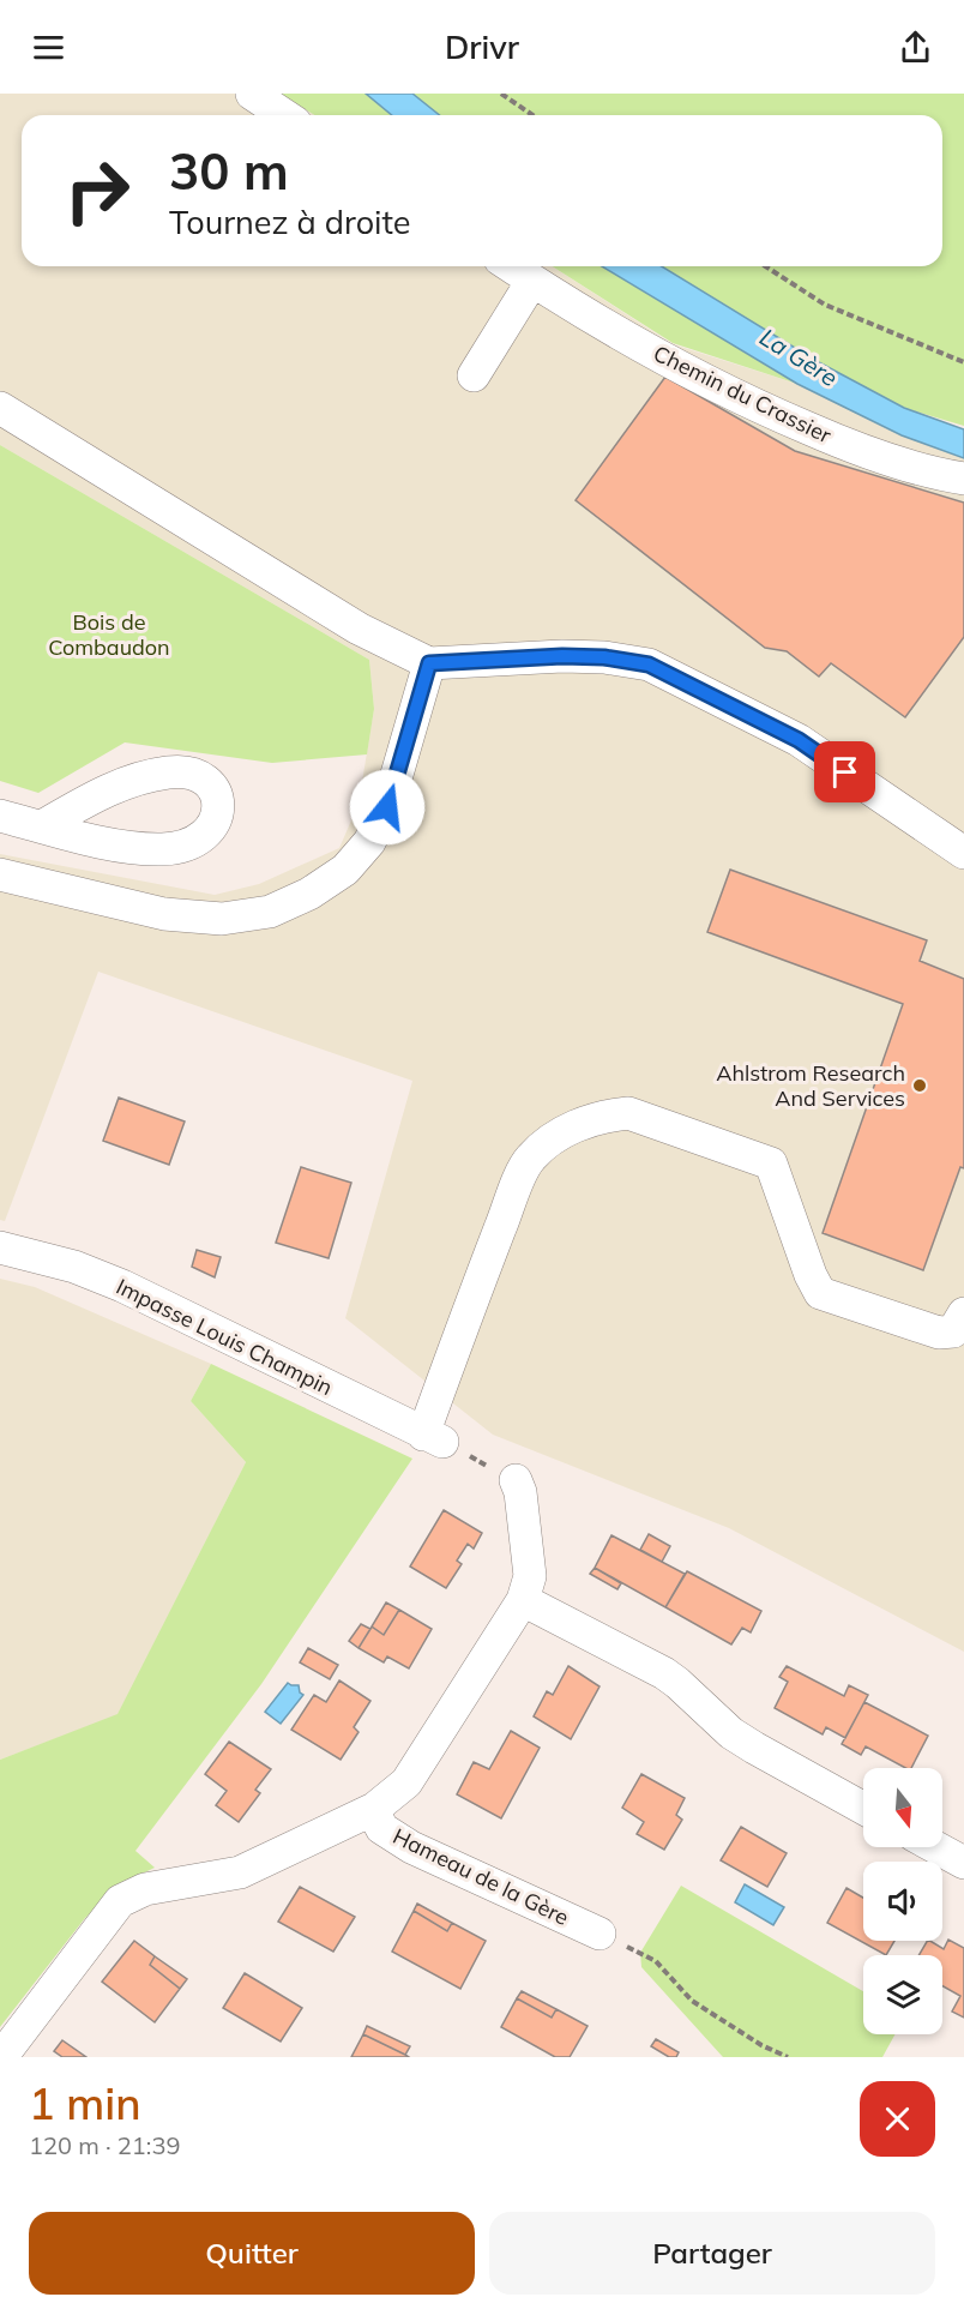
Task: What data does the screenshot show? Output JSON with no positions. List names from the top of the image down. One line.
{"streets":{"street":["Chemin du Crassier","Impasse Louis Champin","Hameau de la Gère"]},"water":["La Gère"],"parks":["Bois de Combaudon"],"places":["Ahlstrom Research And Services"],"north":"bottom","page":{"header":"Drivr","turn":["30 m","Tournez à droite"],"heading":["1 min","120 m · 21:39"],"buttons":["Quitter","Partager"]}}
